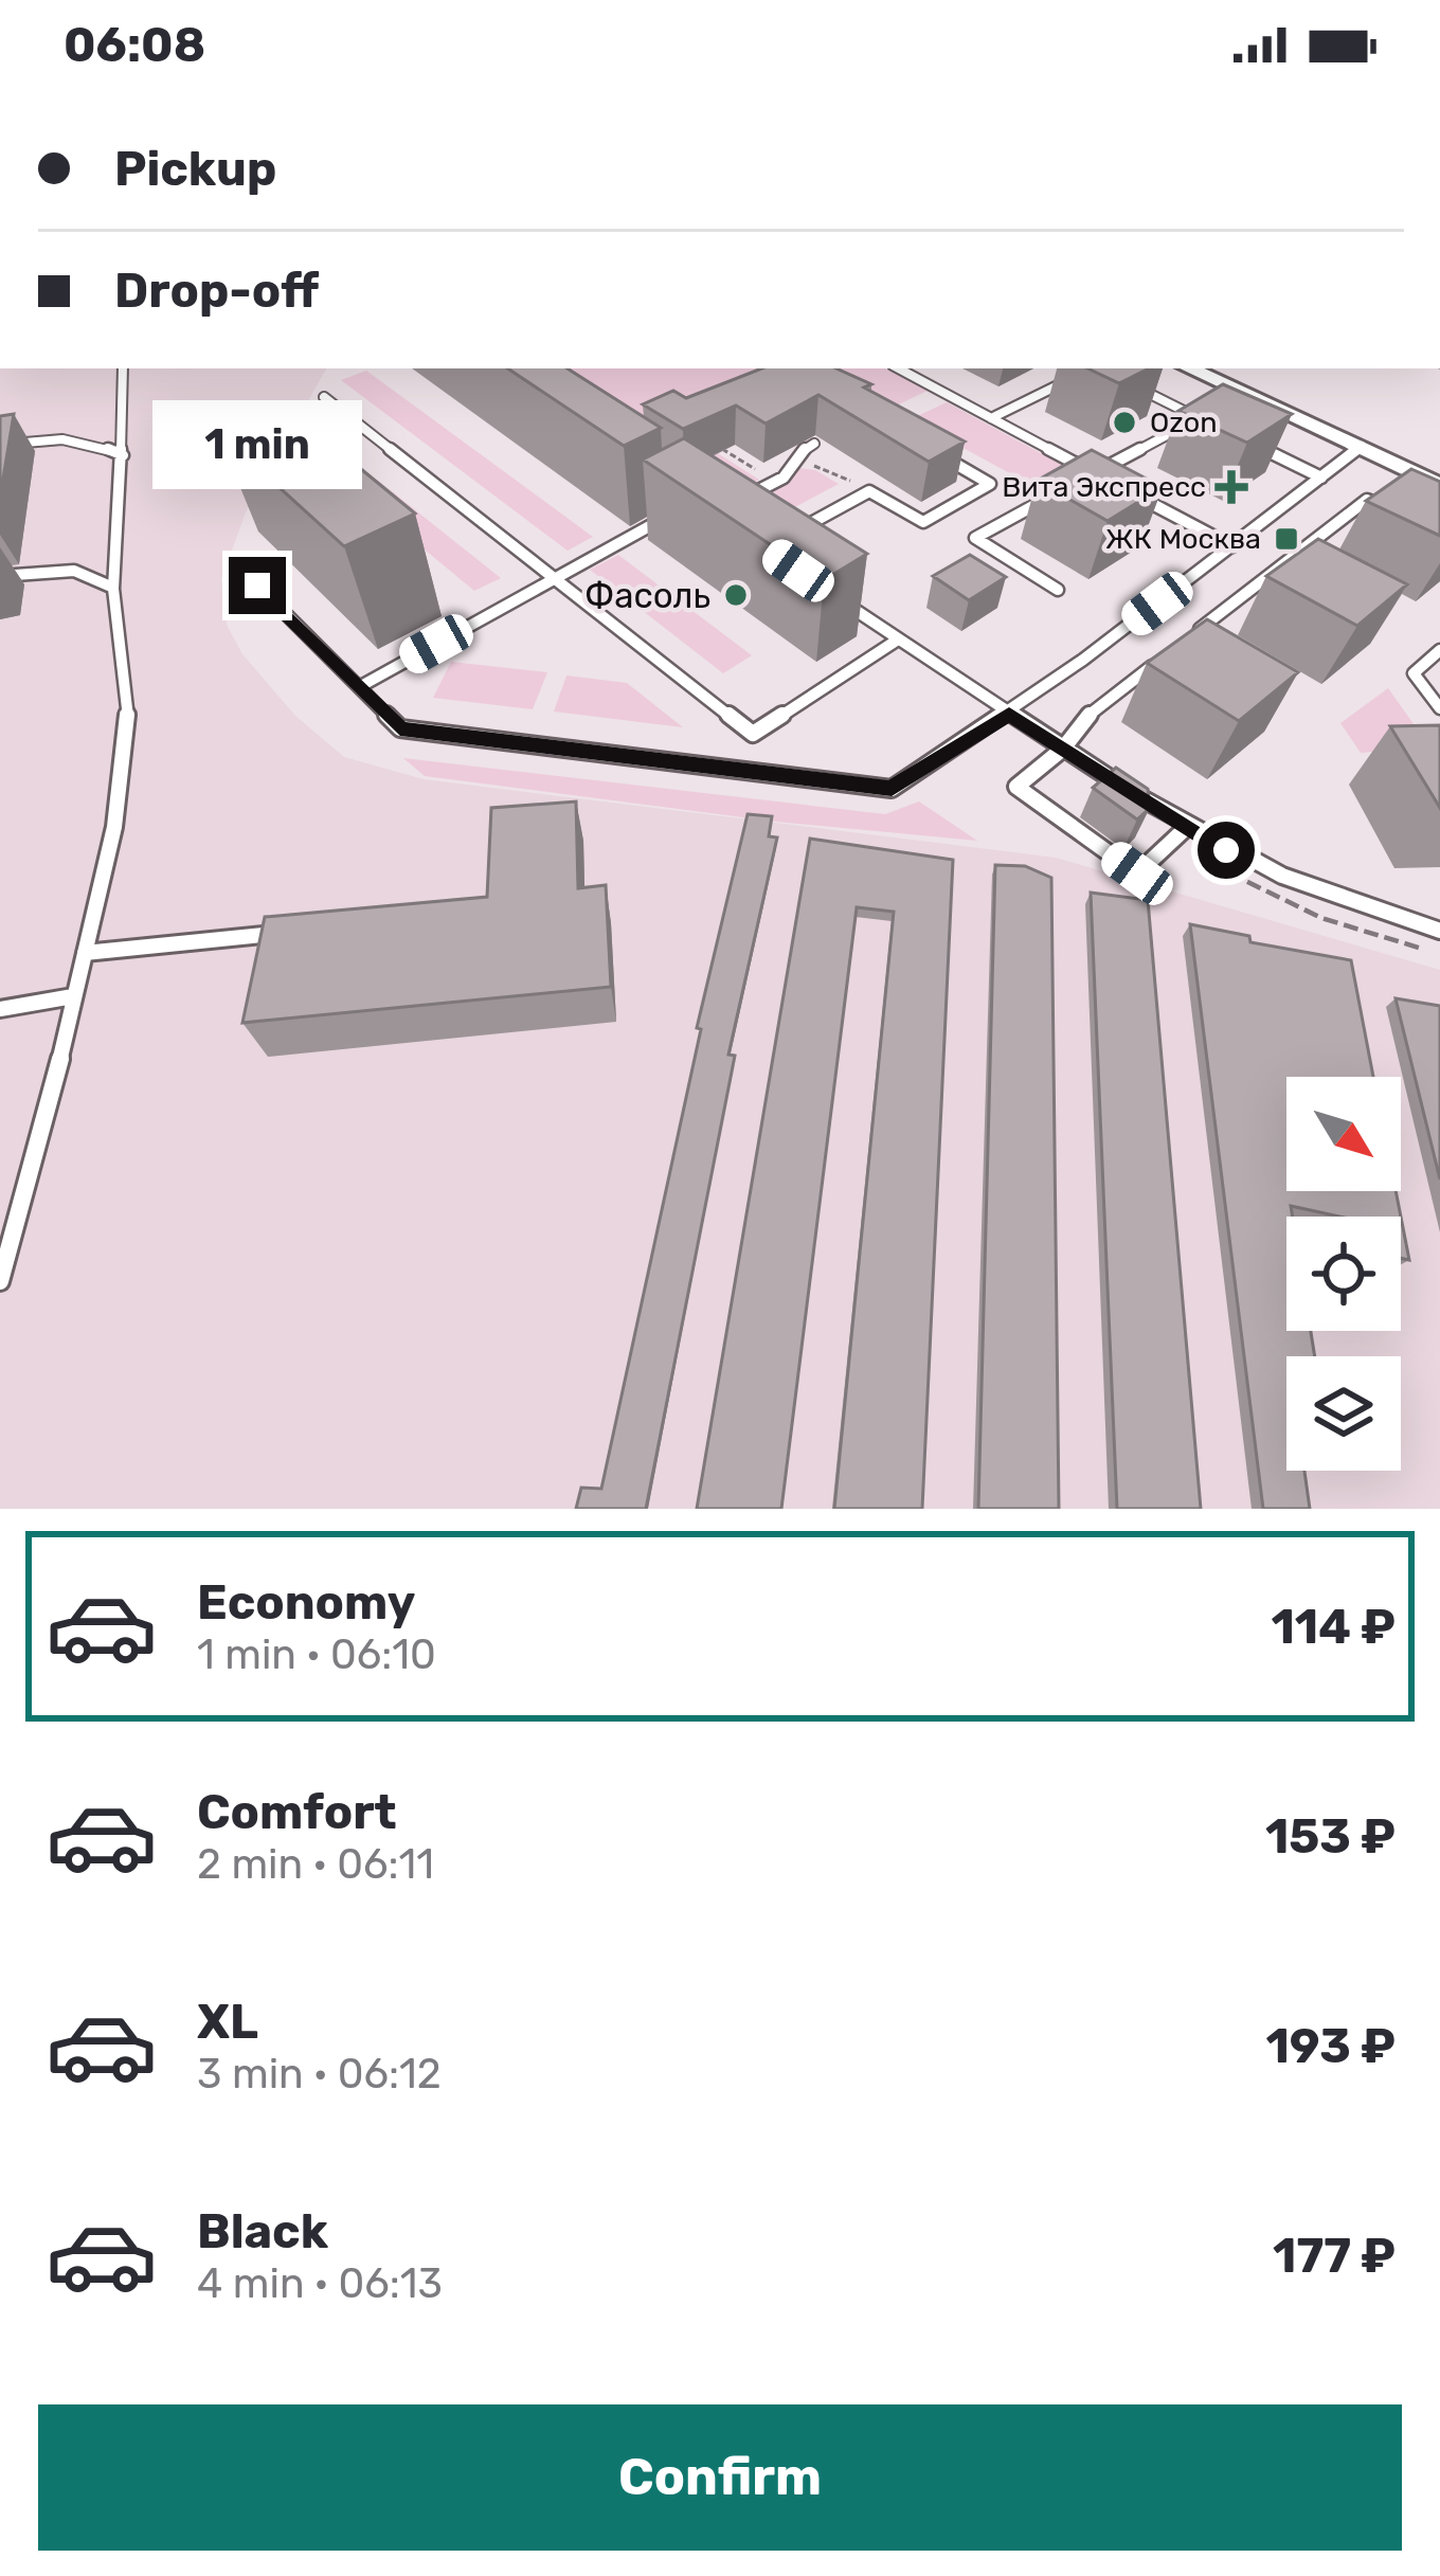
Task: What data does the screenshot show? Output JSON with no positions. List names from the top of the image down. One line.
{"places":{"other":["Ozon","Фасоль"],"health":["Вита Экспресс"],"transit":["ЖК Москва"]},"north":"bottom right","page":{"status":"06:08","banner":["Pickup","Drop-off"],"bubble":"1 min","list":[{"name":"Economy","note":"1 min · 06:10","value":"114 ₽"},{"name":"Comfort","note":"2 min · 06:11","value":"153 ₽"},{"name":"XL","note":"3 min · 06:12","value":"193 ₽"},{"name":"Black","note":"4 min · 06:13","value":"177 ₽"}],"buttons":"Confirm"}}
